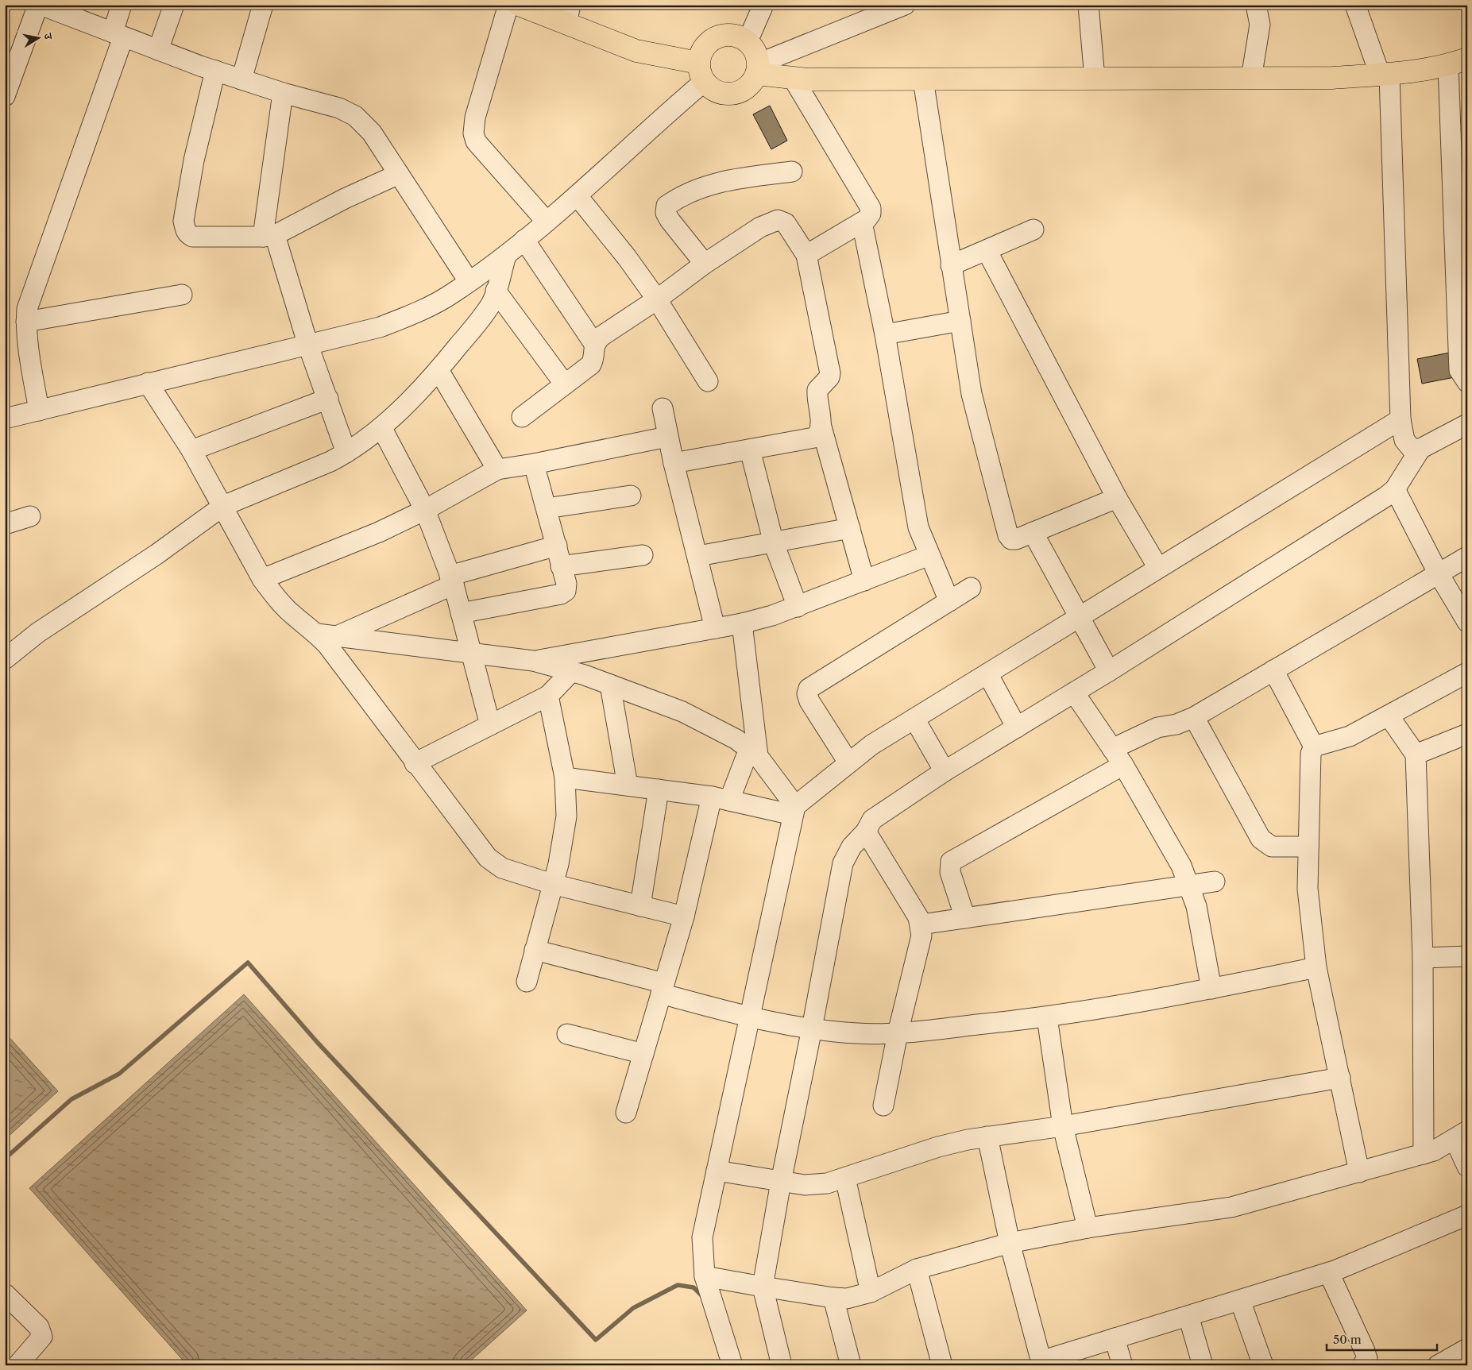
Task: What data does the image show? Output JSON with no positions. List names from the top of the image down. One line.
{"scale_bar":"50 m","north":"right"}
